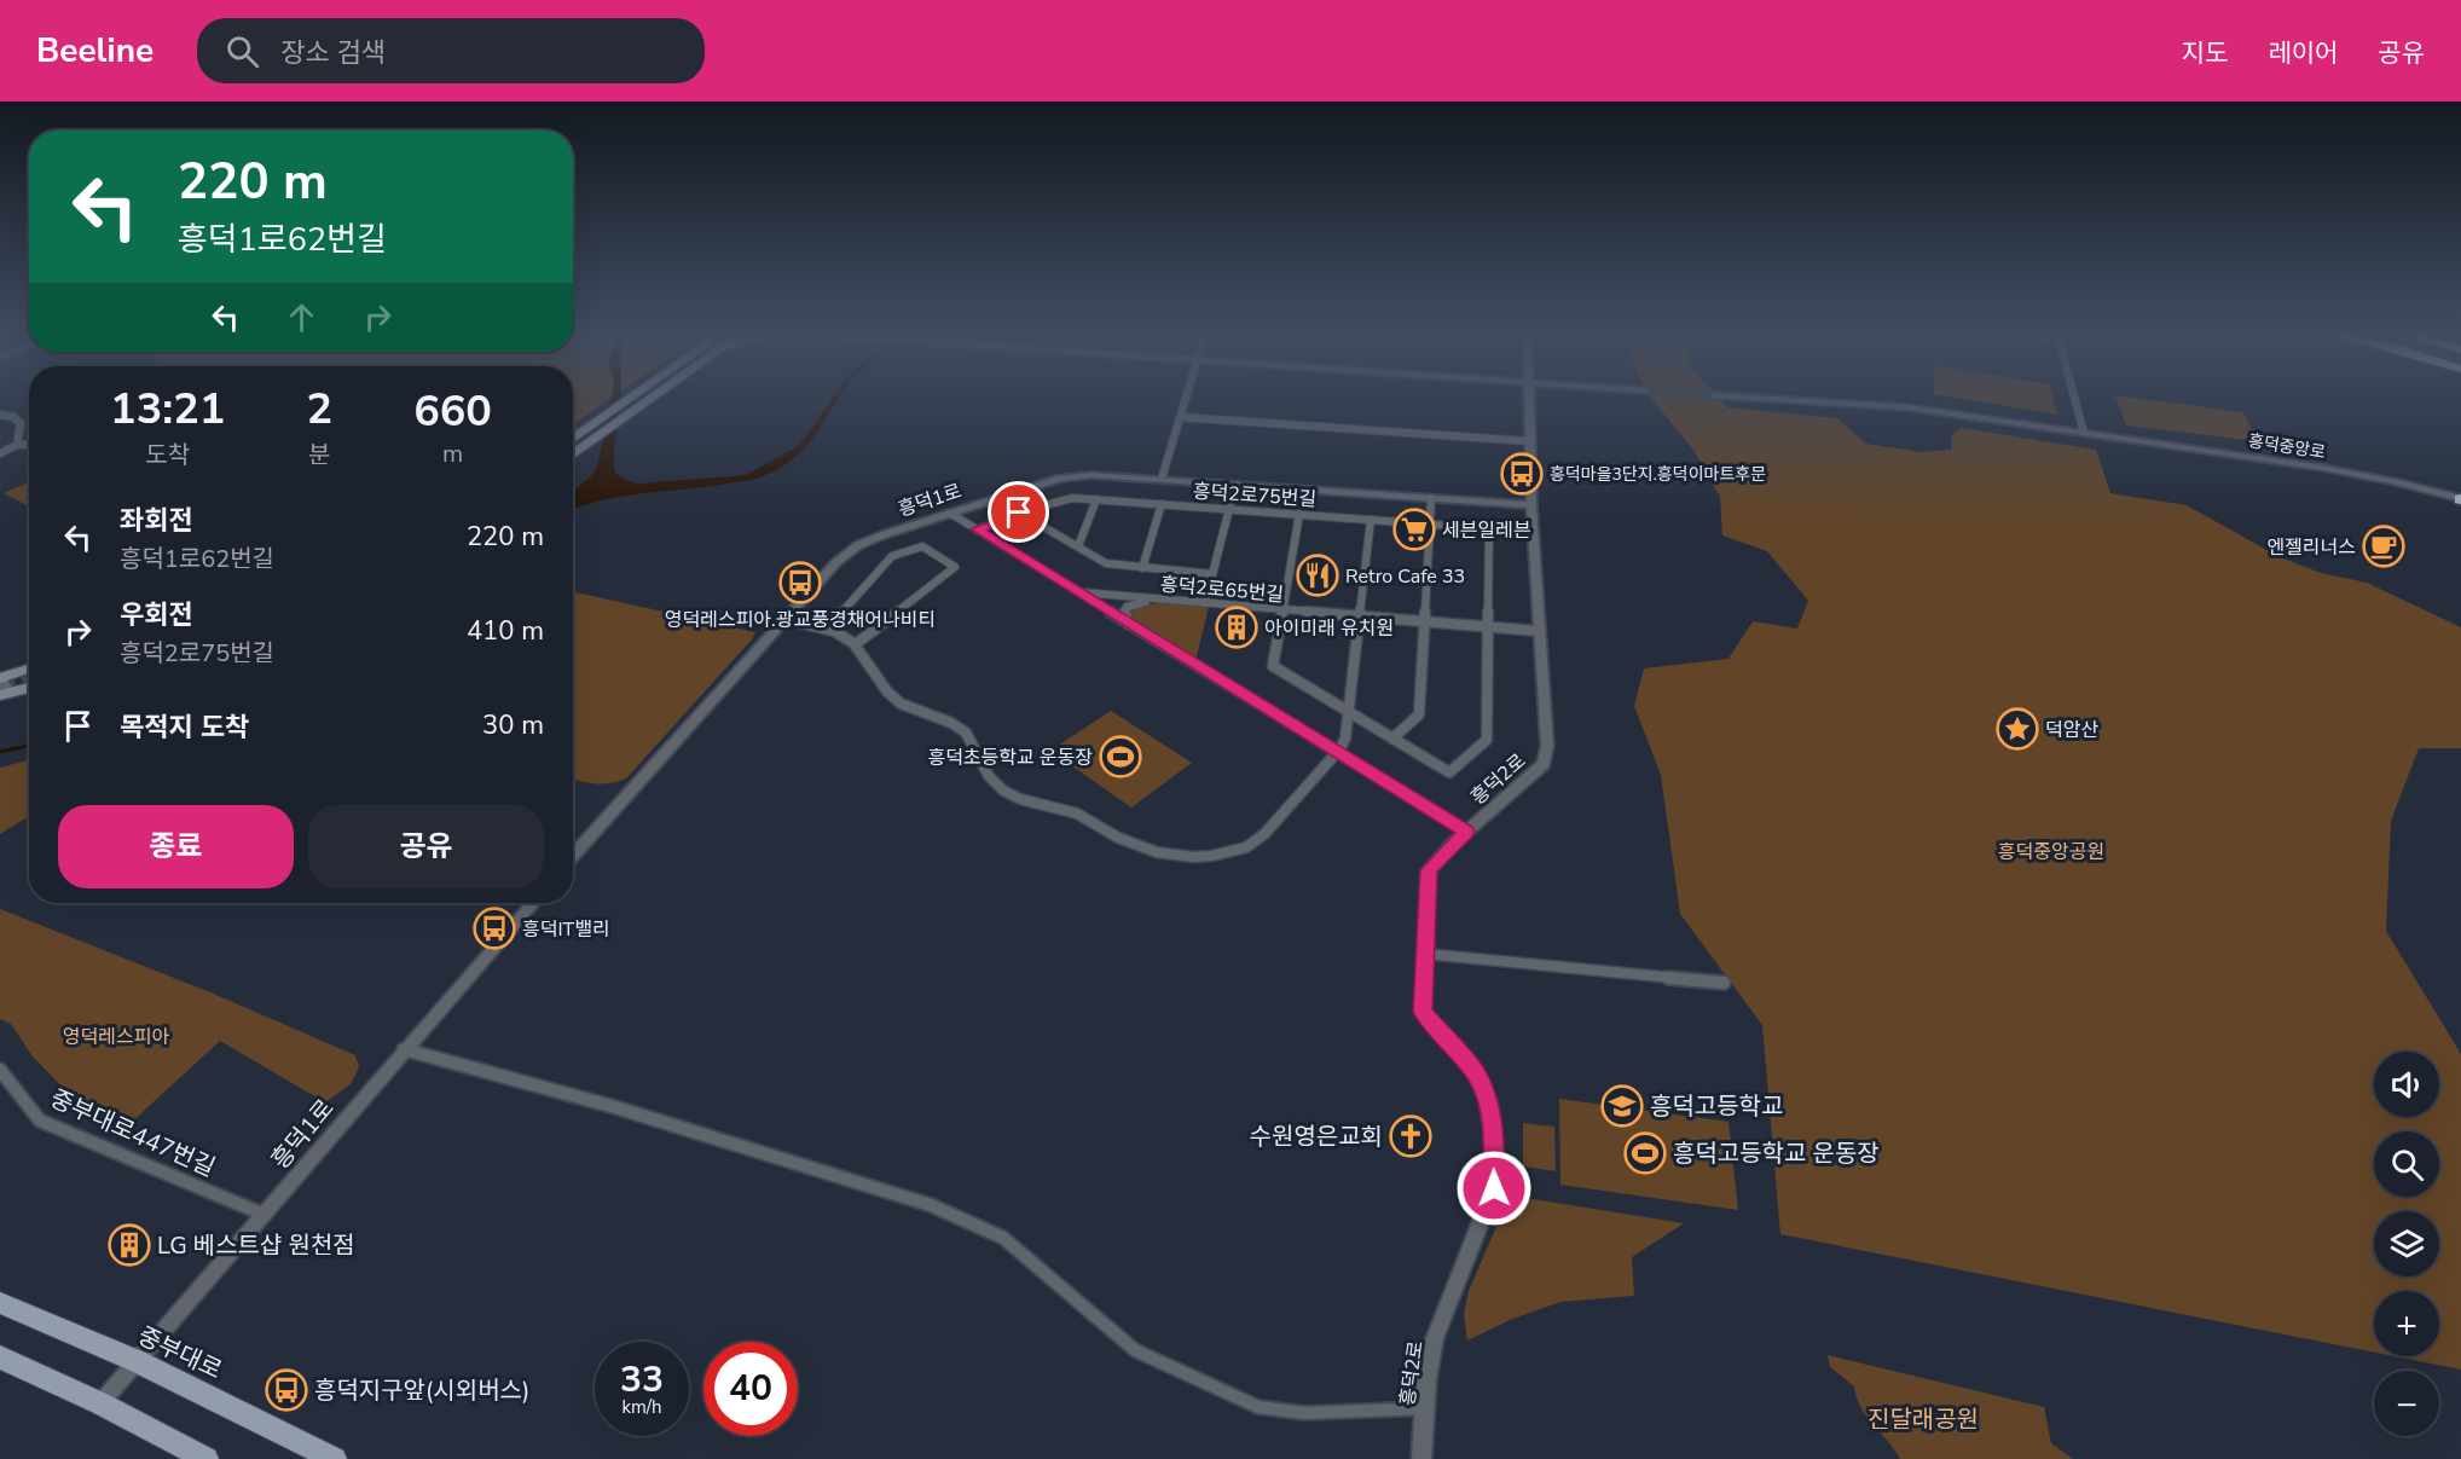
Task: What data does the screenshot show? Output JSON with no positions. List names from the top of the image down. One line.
{"streets":{"main road":["중부대로"],"street":["흥덕중앙로","흥덕2로75번길","흥덕1로","흥덕2로65번길","흥덕2로","중부대로447번길"]},"crossings":[["흥덕2로75번길","흥덕2로"],["흥덕1로","흥덕2로"],["흥덕1로","중부대로447번길"],["흥덕1로","중부대로"],["흥덕2로65번길","흥덕2로"]],"parks":["흥덕중앙공원","영덕레스피아","진달래공원"],"places":{"bus stop":["흥덕마을3단지.흥덕이마트후문","영덕레스피아.광교풍경채어나비티","흥덕IT밸리","흥덕지구앞(시외버스)"],"supermarket":["세븐일레븐"],"cafe":["엔젤리너스"],"restaurant":["Retro Cafe 33"],"building":["아이미래 유치원","LG 베스트샵 원천점"],"place":["덕암산"],"sports":["흥덕초등학교 운동장","흥덕고등학교 운동장"],"school or university":["흥덕고등학교"],"church":["수원영은교회"]},"page":{"header":"Beeline","search":"장소 검색","nav":["지도","레이어","공유"],"turn":["220 m","흥덕1로62번길"],"eta":["13:21","도착","2","분","660","m"],"list":[{"name":"좌회전","note":"흥덕1로62번길","value":"220 m"},{"name":"우회전","note":"흥덕2로75번길","value":"410 m"},{"name":"목적지 도착","value":"30 m"}],"buttons":["종료","공유"],"map_buttons":["+","−"],"speed":"33 km/h","limit":"40"}}
